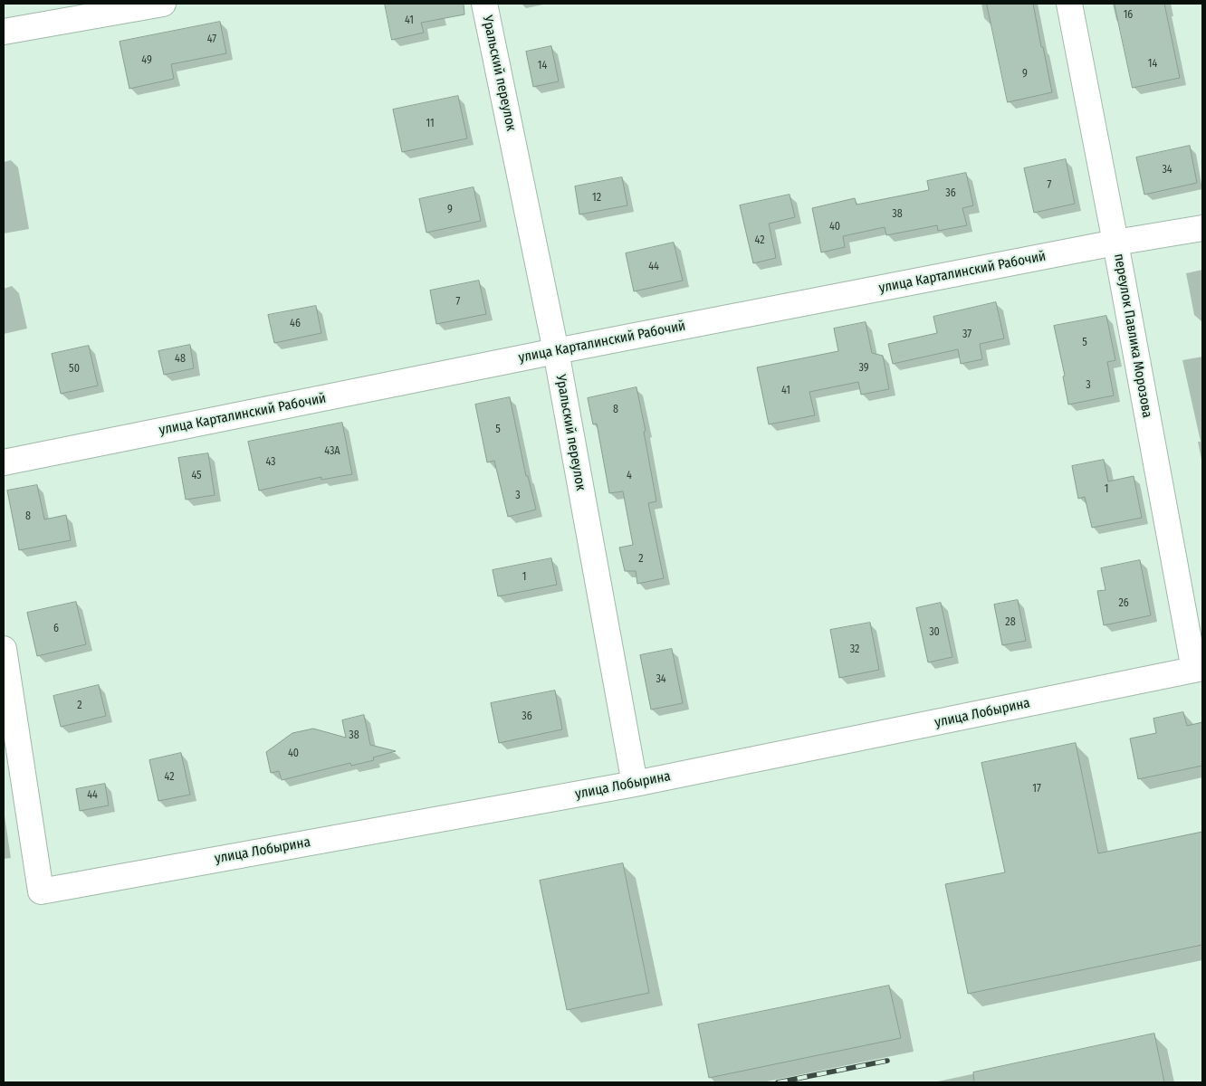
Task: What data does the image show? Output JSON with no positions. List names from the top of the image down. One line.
{"streets":{"street":["Уральский переулок","улица Карталинский Рабочий","переулок Павлика Морозова","улица Лобырина"]},"crossings":[["Уральский переулок","улица Карталинский Рабочий"],["Уральский переулок","улица Лобырина"],["улица Карталинский Рабочий","переулок Павлика Морозова"],["переулок Павлика Морозова","улица Лобырина"]],"house_numbers":["16","41","47","49","14","14","9","11","34","7","36","12","9","38","40","42","44","7","46","37","5","48","39","50","3","41","8","5","43А","43","45","4","1","3","8","2","1","26","28","6","30","32","34","2","36","38","40","42","17","44"]}
